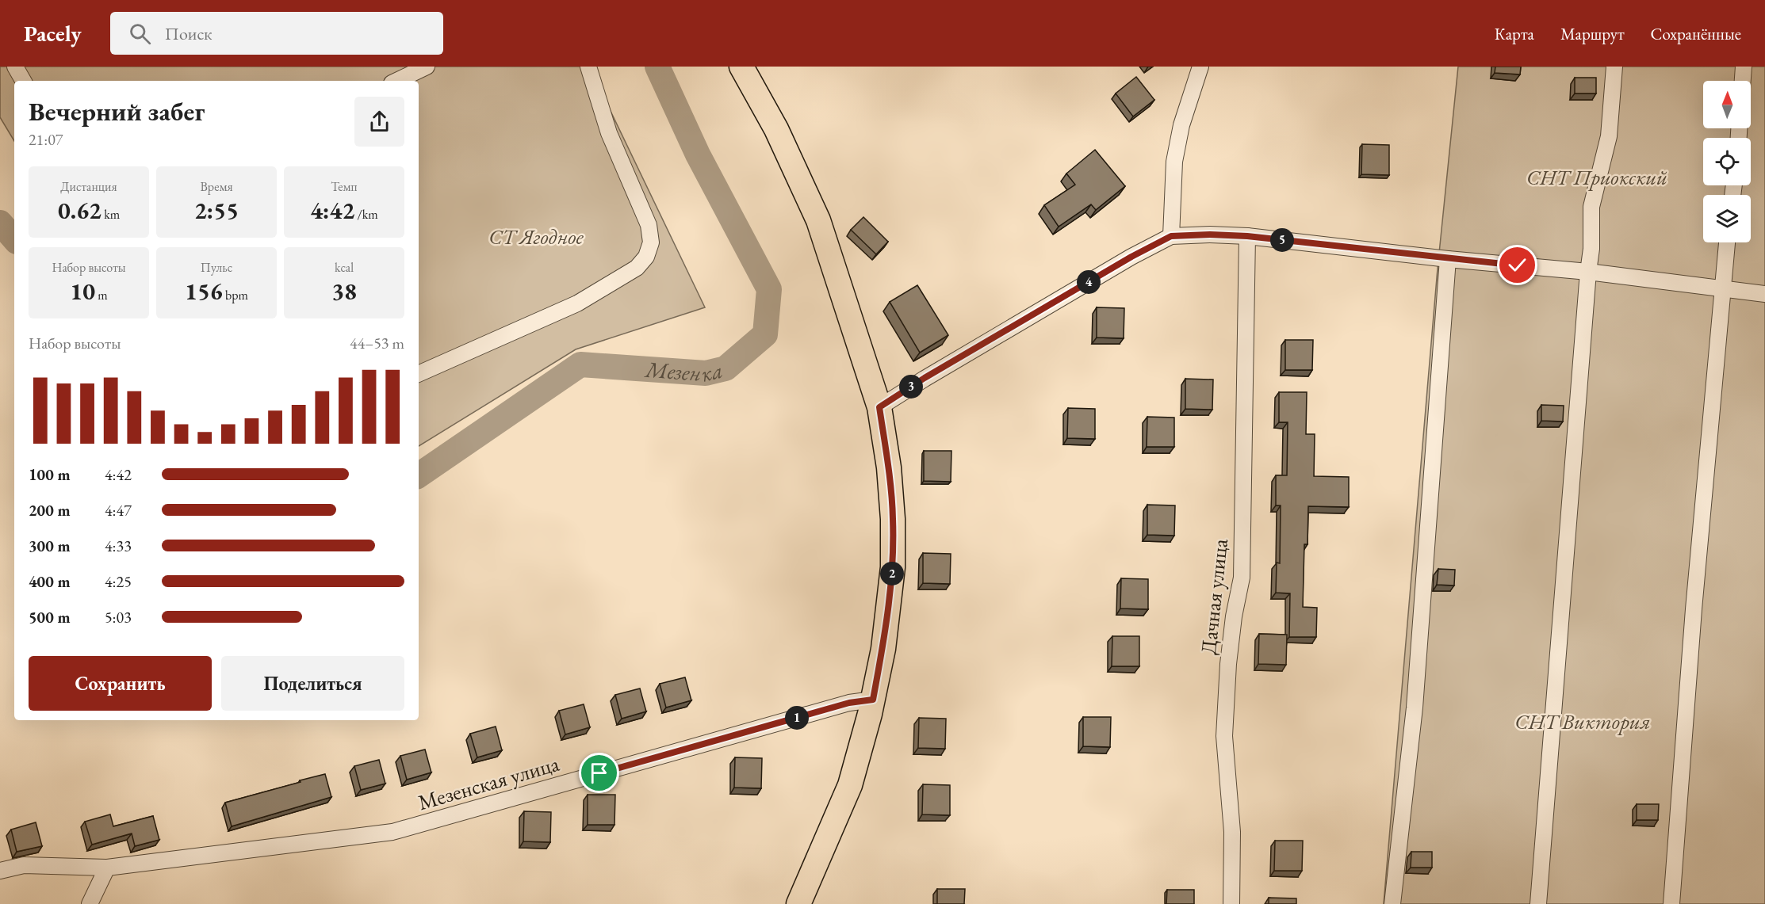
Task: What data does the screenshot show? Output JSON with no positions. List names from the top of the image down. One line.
{"streets":{"street":["Дачная улица","Мезенская улица"]},"water":["Мезенка"],"parks":["СНТ Приокский","СТ Ягодное","СНТ Виктория"],"north":"top","page":{"header":"Pacely","search":"Поиск","nav":["Карта","Маршрут","Сохранённые"],"heading":["Вечерний забег","21:07"],"stats":[["Дистанция","0.62 km"],["Время","2:55"],["Темп","4:42 /km"],["Набор высоты","10 m"],["Пульс","156 bpm"],["kcal","38"]],"pins":["5","4","3","2","1"],"chart":["Набор высоты","44–53 m"],"list":[{"name":"100 m","note":"4:42"},{"name":"200 m","note":"4:47"},{"name":"300 m","note":"4:33"},{"name":"400 m","note":"4:25"},{"name":"500 m","note":"5:03"}],"buttons":["Сохранить","Поделиться"]}}
